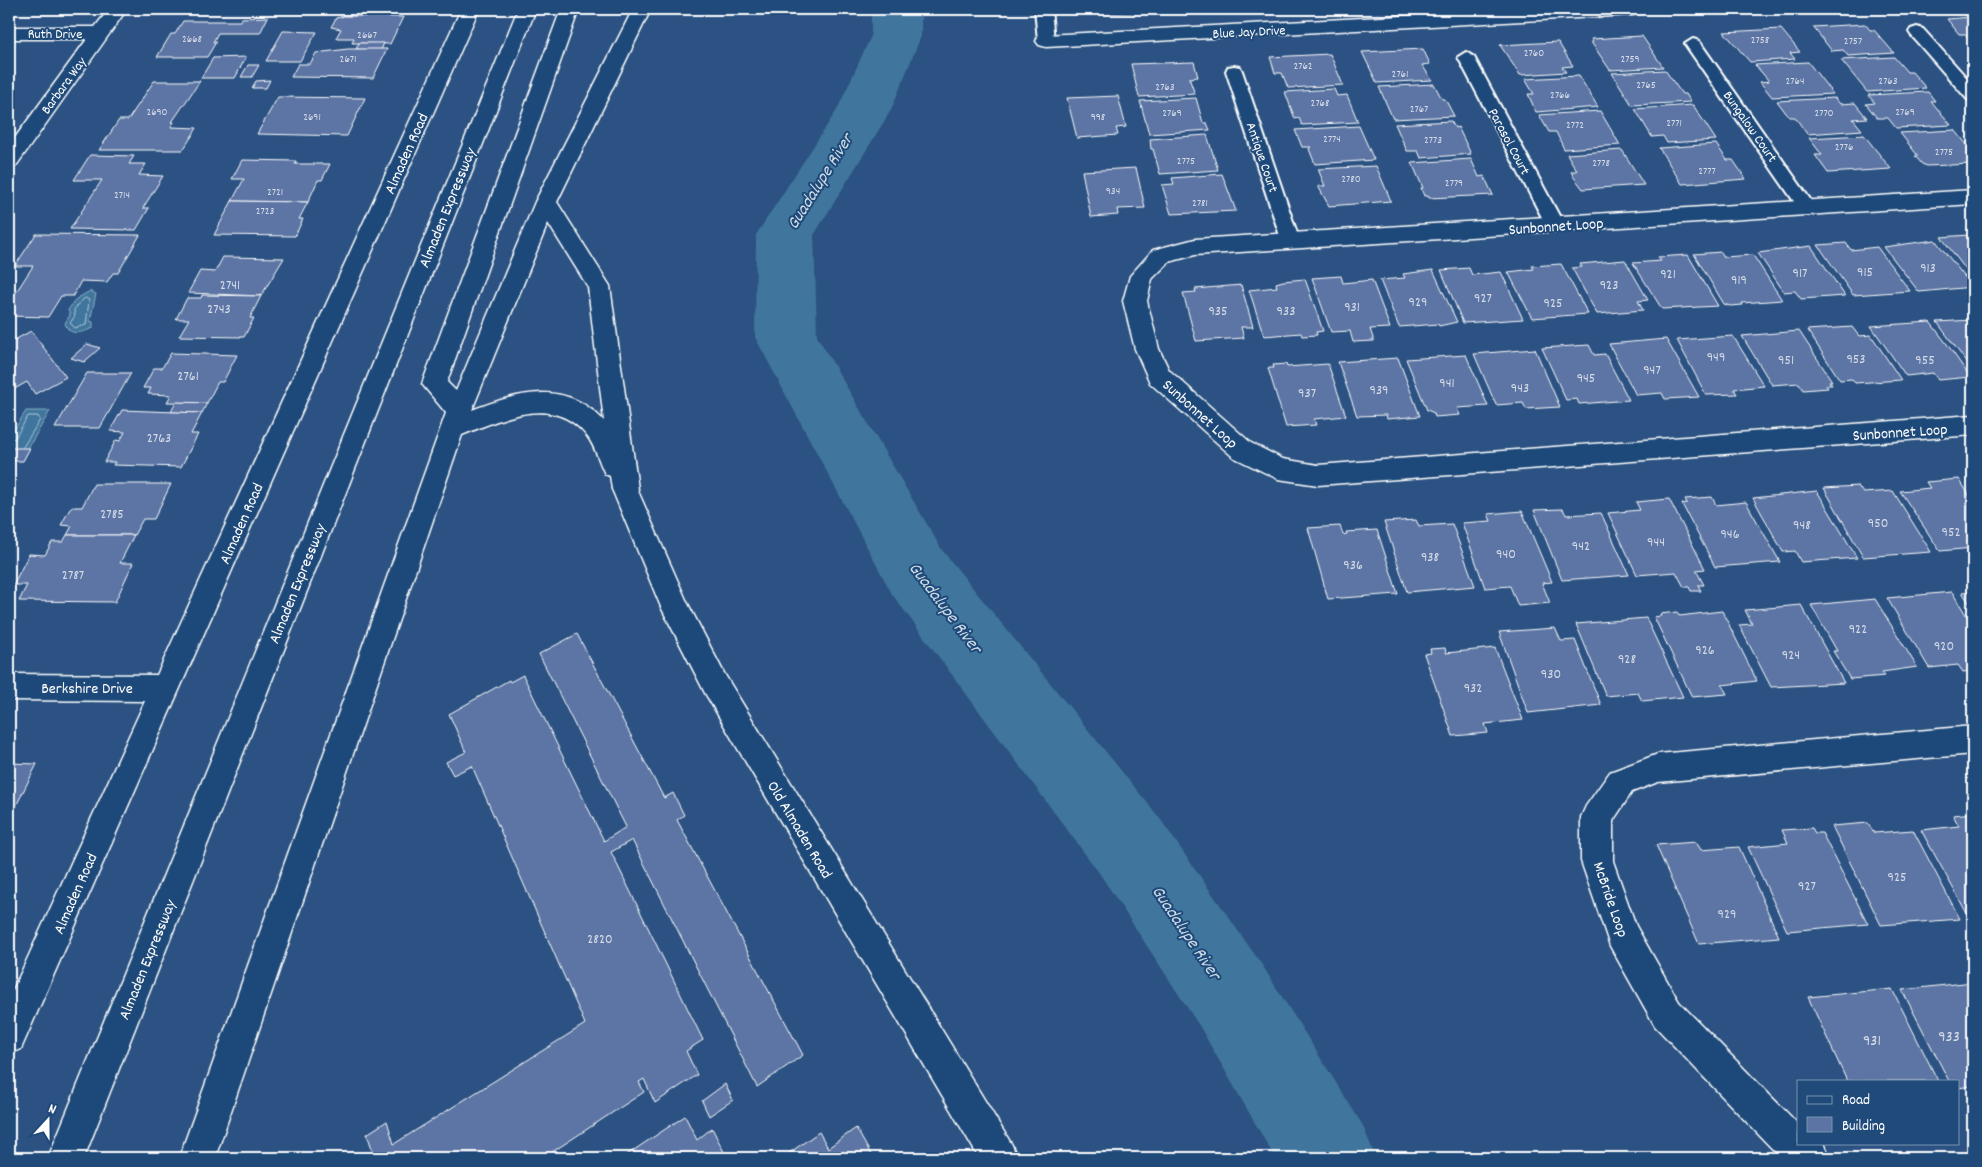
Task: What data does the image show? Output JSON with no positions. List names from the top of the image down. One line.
{"streets":{"street":["Blue Jay Drive","Ruth Drive","Barbara Way","Almaden Road","Almaden Expressway","Sunbonnet Loop","Berkshire Drive","Old Almaden Road","McBride Loop"],"lane":["Bungalow Court","Parasol Court","Antique Court"]},"crossings":[["Ruth Drive","Barbara Way"],["Bungalow Court","Sunbonnet Loop"],["Parasol Court","Sunbonnet Loop"],["Almaden Road","Berkshire Drive"],["Antique Court","Sunbonnet Loop"]],"water":["Guadalupe River"],"house_numbers":["2667","2668","2758","2757","2760","2671","2759","2762","2761","2764","2763","2765","2763","2766","2768","2767","2690","2769","2769","2770","2691","998","2771","2772","2774","2773","2776","2775","2775","2778","2777","2780","2779","934","2721","2714","2781","2723","913","915","917","921","919","2741","923","927","929","925","931","2743","935","933","949","953","951","955","947","2761","945","941","943","939","937","2763","2785","950","948","952","946","944","942","940","938","936","2787","922","920","926","924","928","930","932","925","927","929","2820","933","931"],"legend":["Road","Building"],"north":"top"}
